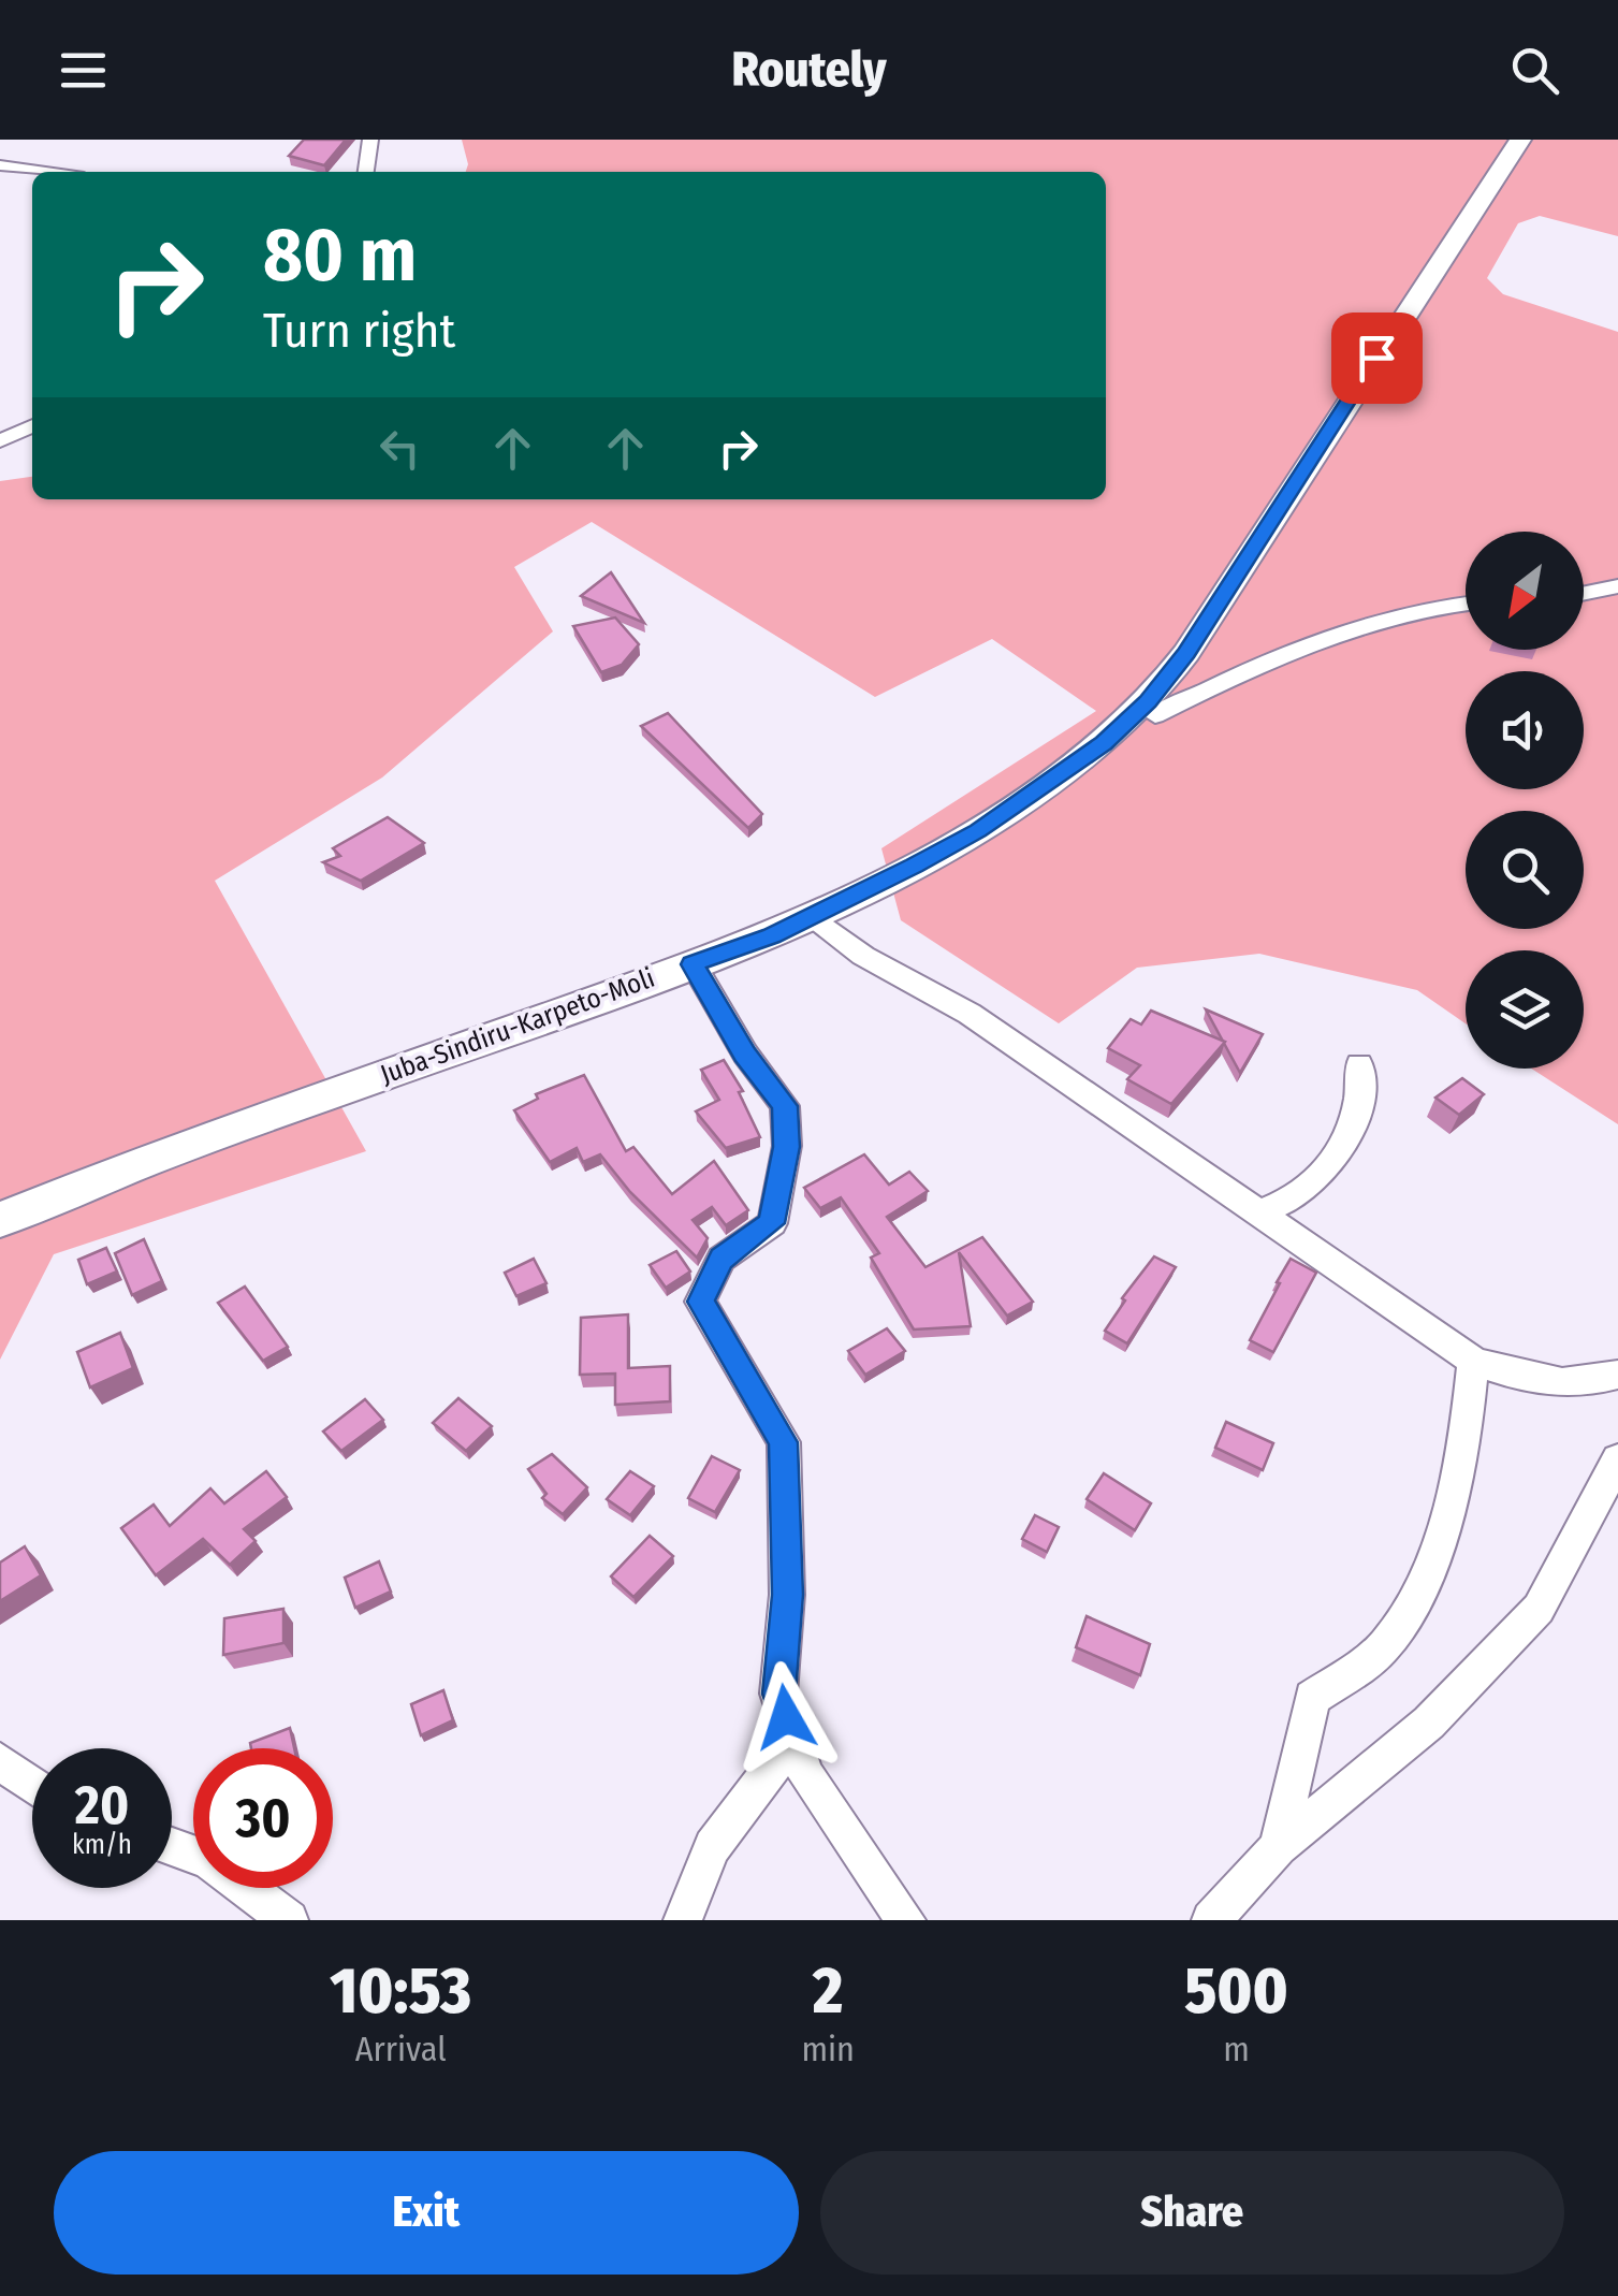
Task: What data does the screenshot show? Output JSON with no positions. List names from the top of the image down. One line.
{"streets":{"main road":["Juba-Sindiru-Karpeto-Moli"]},"north":"bottom left","page":{"header":"Routely","turn":["80 m","Turn right"],"speed":"20 km/h","limit":"30","eta":["10:53","Arrival","2","min","500","m"],"buttons":["Exit","Share"]}}
